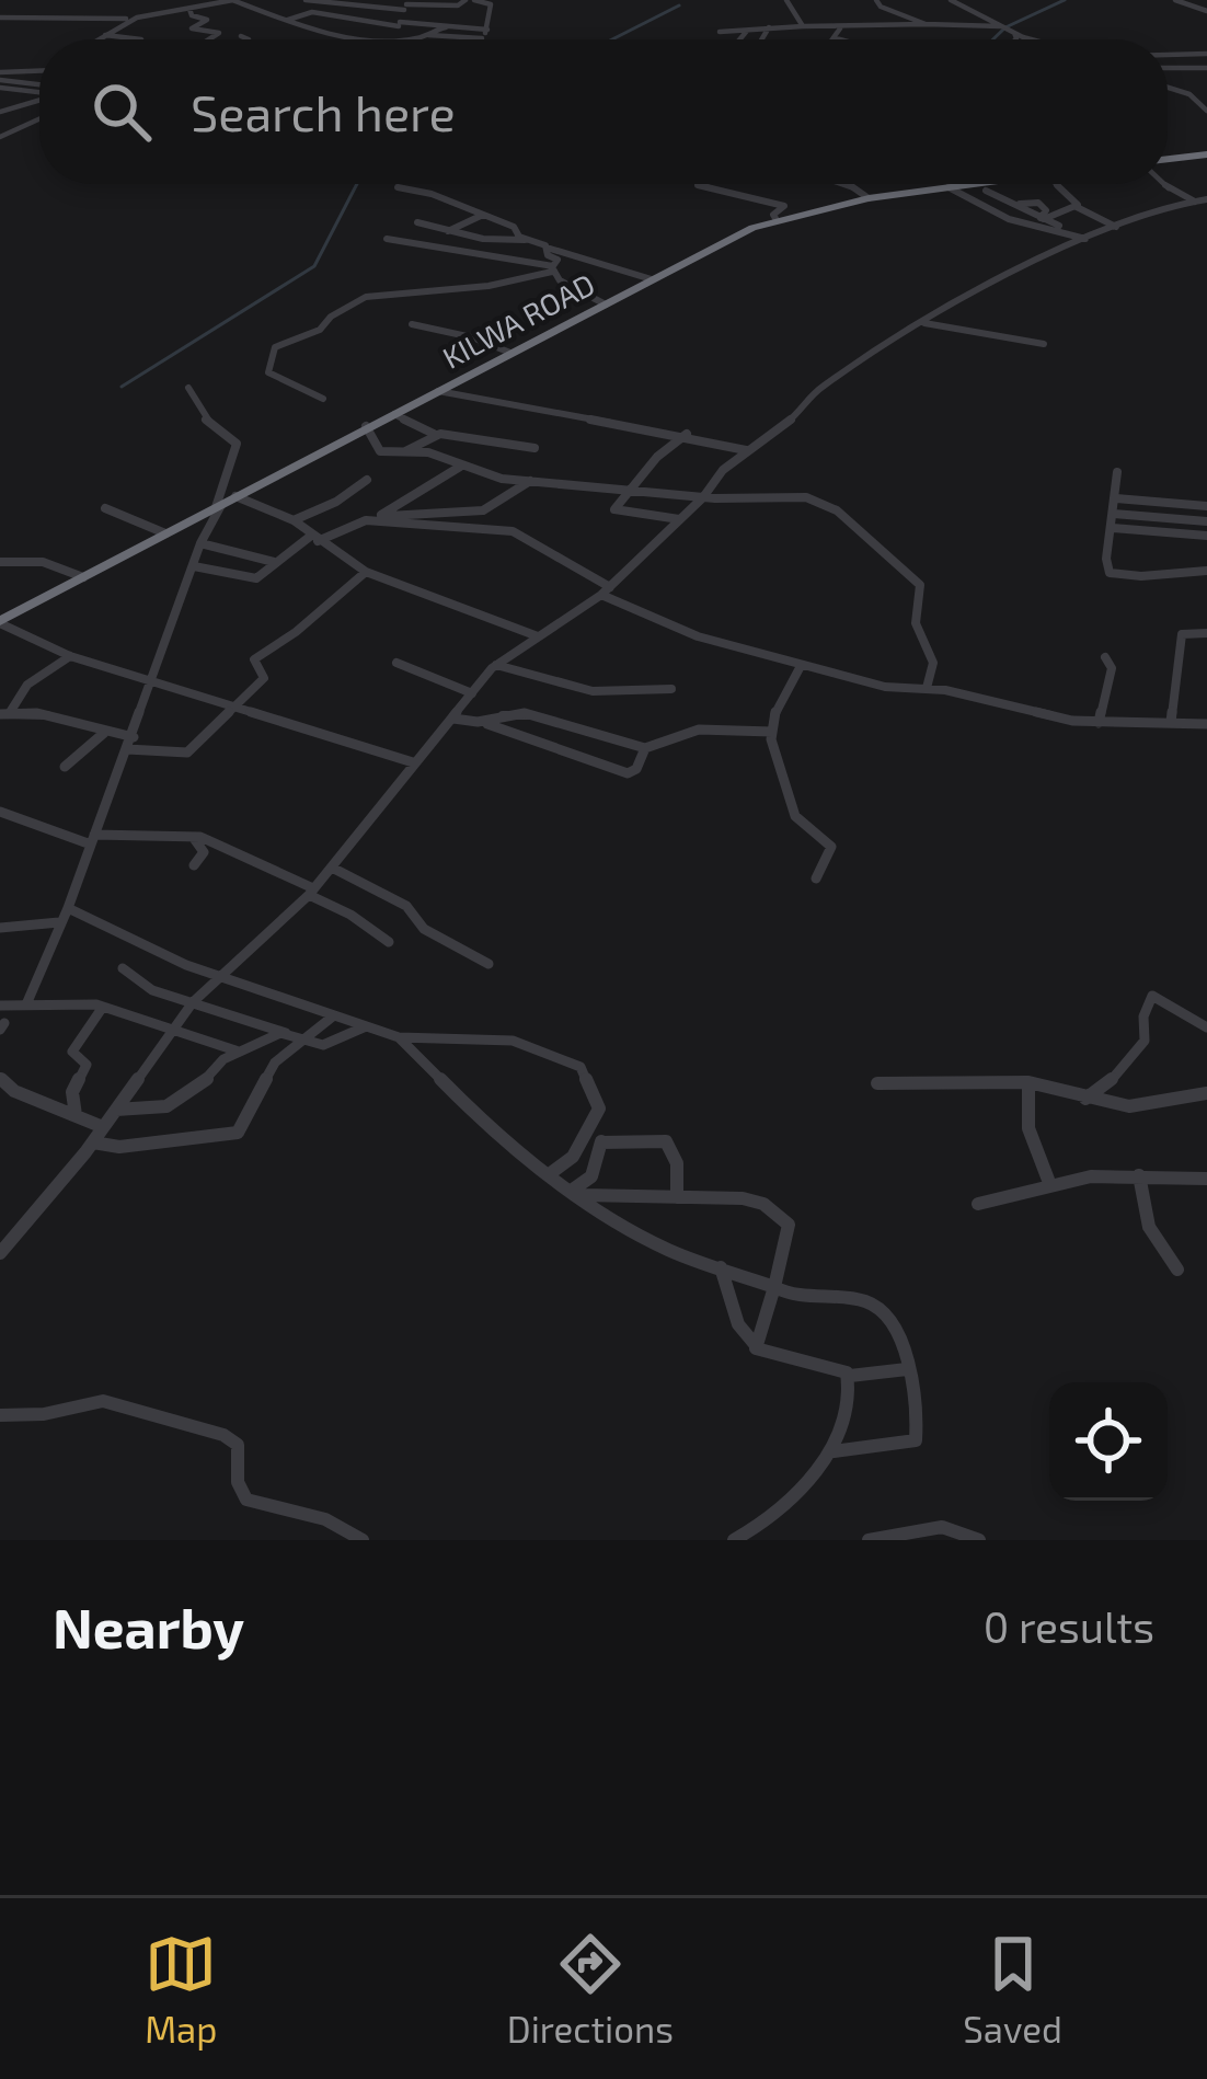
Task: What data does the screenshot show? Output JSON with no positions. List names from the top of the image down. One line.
{"streets":{"highway":["KILWA ROAD"]},"page":{"search":"Search here","heading":["Nearby","0 results"],"nav":["Map","Directions","Saved"]}}
